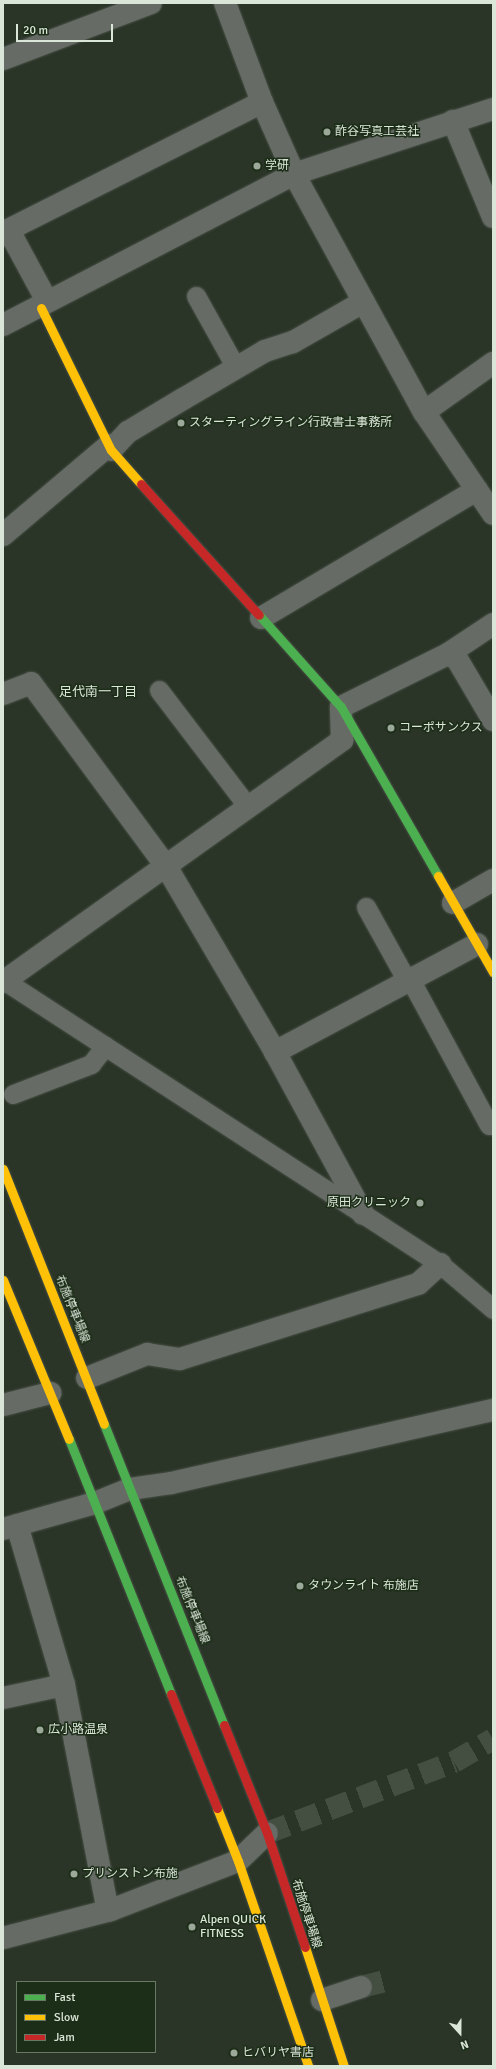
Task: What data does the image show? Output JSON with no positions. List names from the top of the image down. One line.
{"streets":{"main road":["布施停車場線"]},"districts":["足代南一丁目"],"places":["酢谷写真工芸社","学研","スターティングライン行政書士事務所","コーポサンクス","原田クリニック","タウンライト 布施店","広小路温泉","プリンストン布施","Alpen QUICK FITNESS","ヒバリヤ書店"],"legend":["Fast","Slow","Jam"],"scale_bar":"20 m","north":"bottom"}
